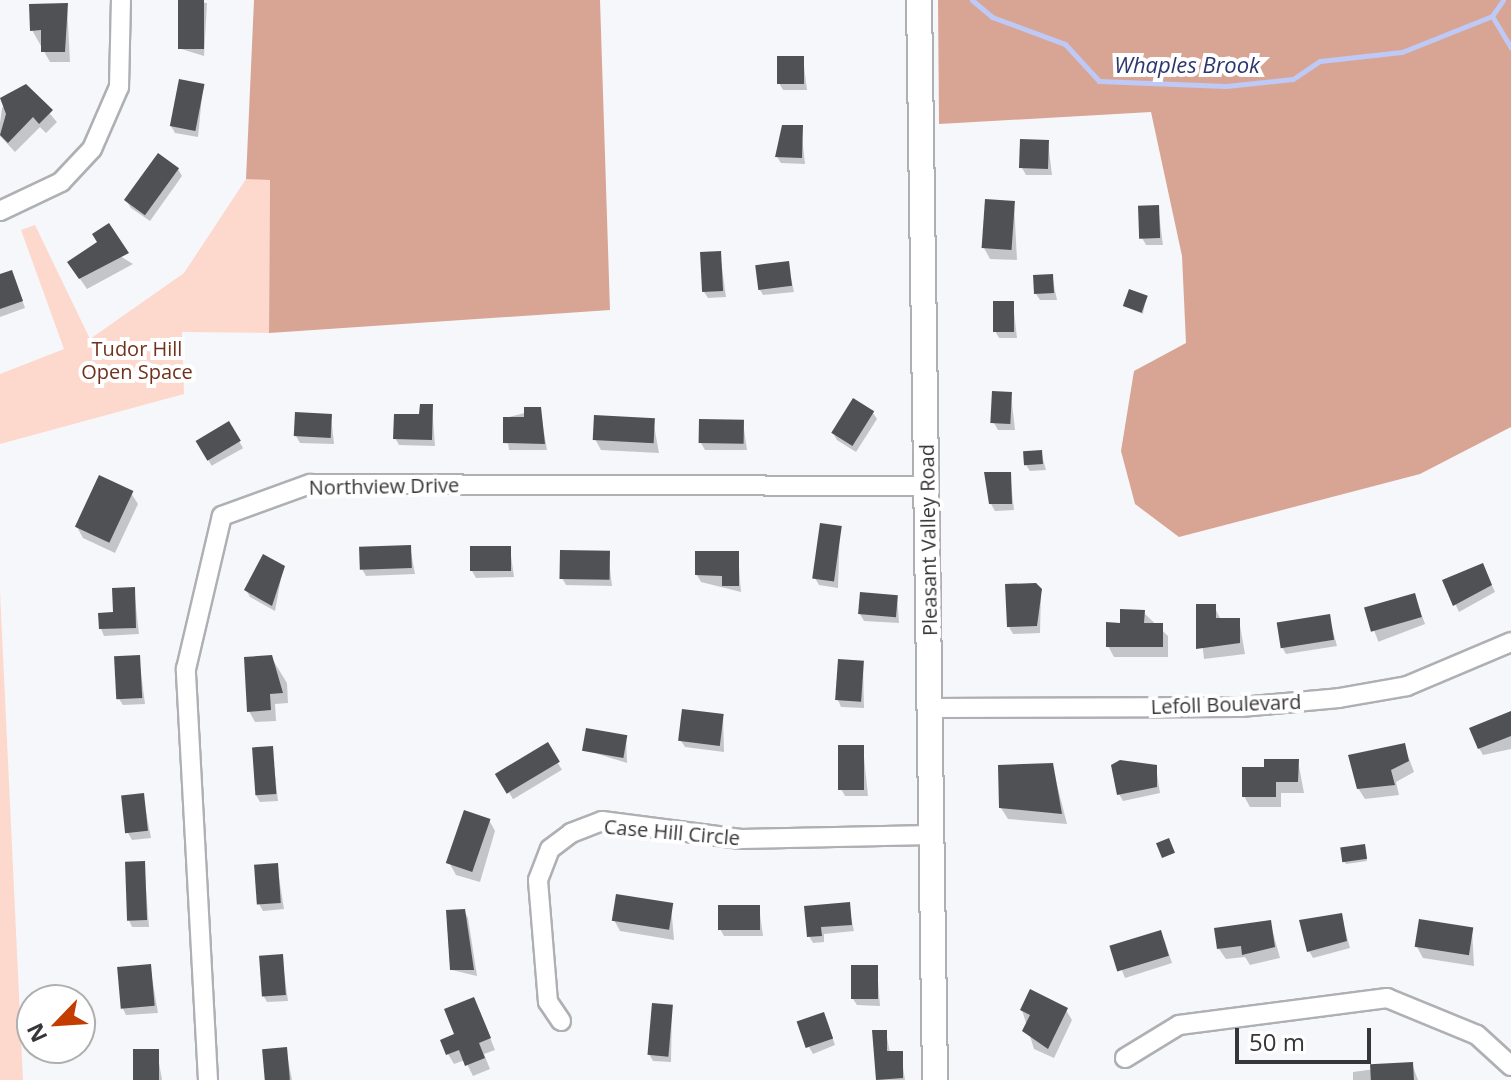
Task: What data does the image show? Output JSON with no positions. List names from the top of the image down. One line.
{"streets":{"main road":["Pleasant Valley Road"],"street":["Northview Drive","Lefoll Boulevard","Case Hill Circle"]},"crossings":[["Northview Drive","Pleasant Valley Road"],["Pleasant Valley Road","Lefoll Boulevard"],["Pleasant Valley Road","Case Hill Circle"]],"water":["Whaples Brook"],"parks":["Tudor Hill Open Space"],"scale_bar":"50 m","north":"bottom left"}
